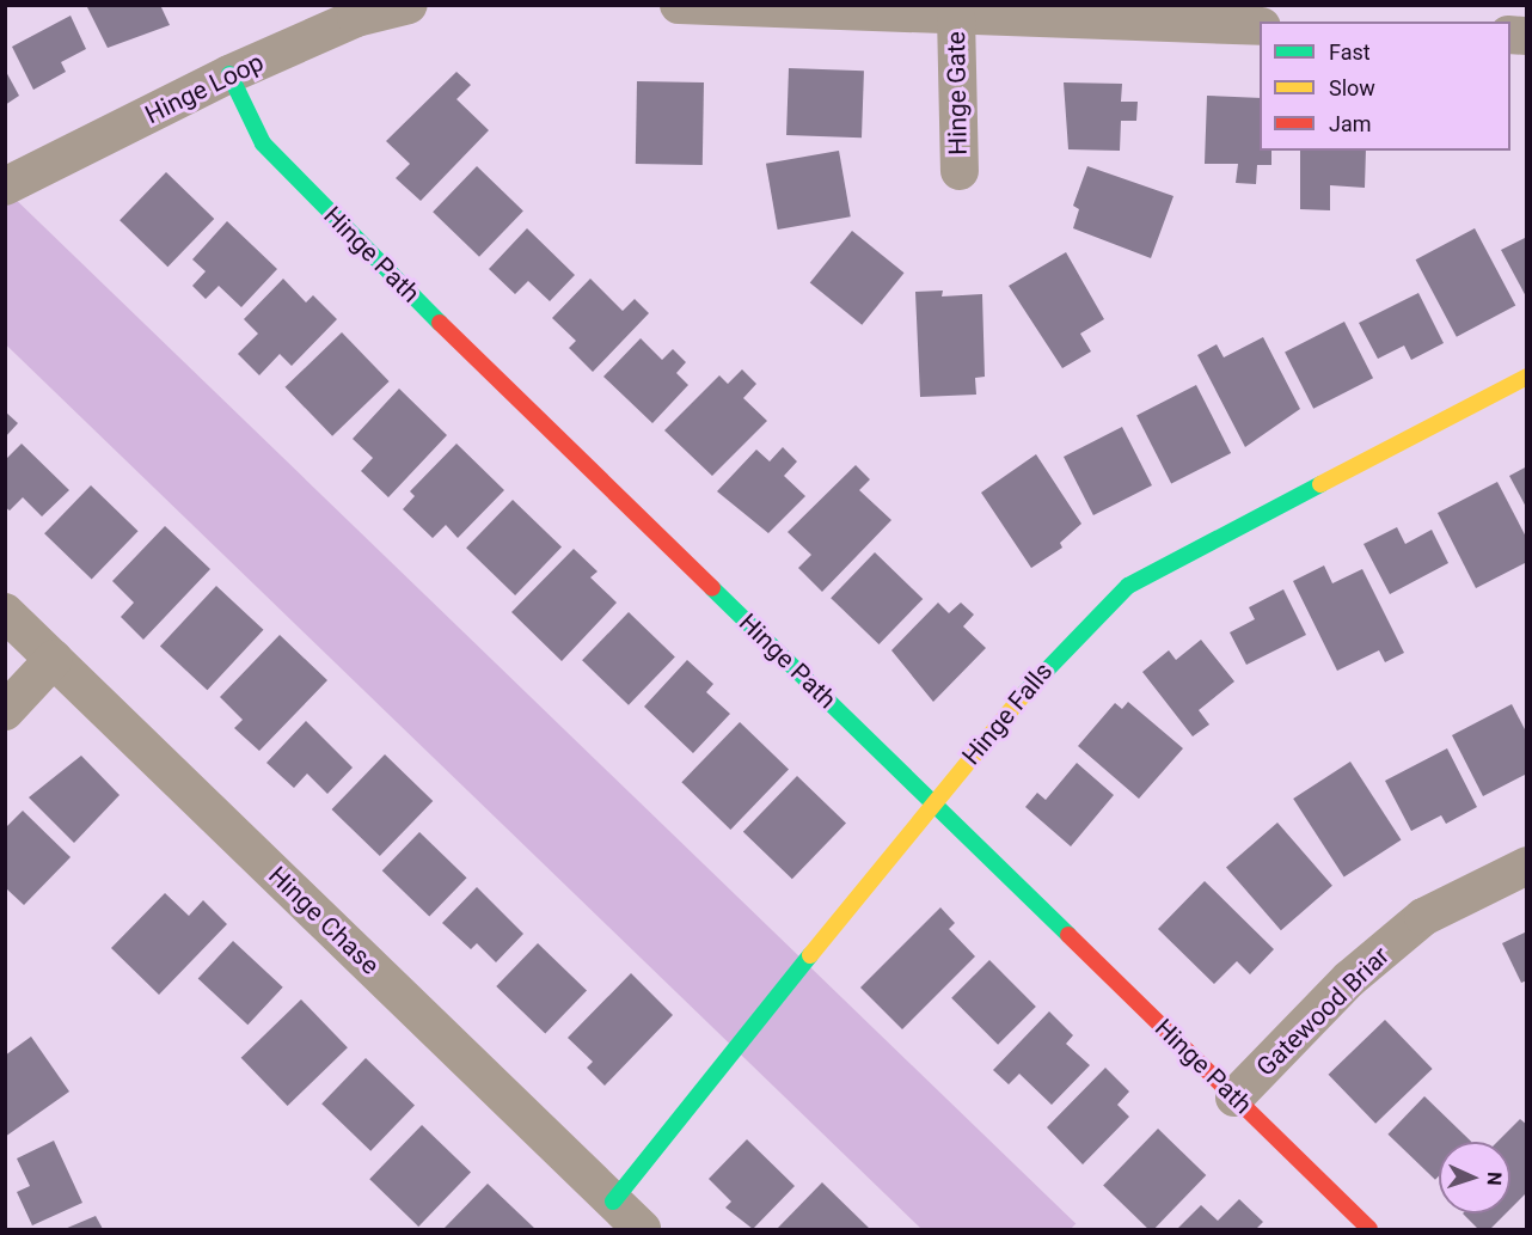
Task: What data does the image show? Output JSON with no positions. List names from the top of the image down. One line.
{"streets":{"street":["Hinge Loop","Hinge Gate","Hinge Path","Hinge Falls","Hinge Chase","Gatewood Briar"]},"crossings":[["Hinge Loop","Hinge Path"],["Hinge Path","Hinge Falls"],["Hinge Path","Gatewood Briar"],["Hinge Falls","Hinge Chase"]],"legend":["Fast","Slow","Jam"],"north":"right"}
